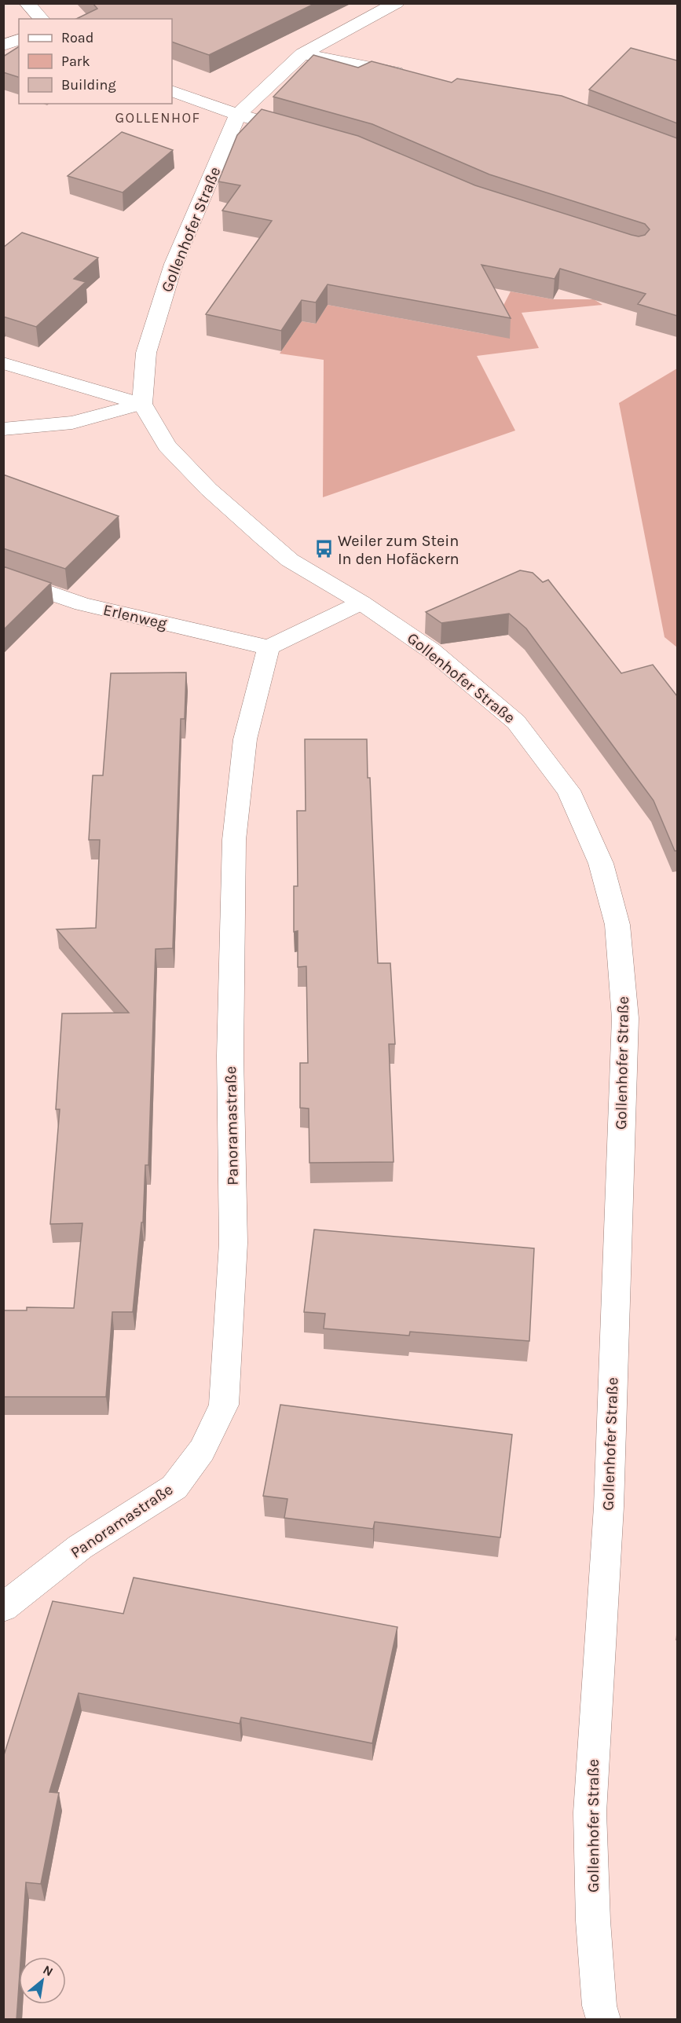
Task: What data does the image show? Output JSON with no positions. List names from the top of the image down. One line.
{"streets":{"street":["Gollenhofer Straße","Erlenweg","Panoramastraße"]},"crossings":[["Erlenweg","Panoramastraße"]],"districts":["GOLLENHOF"],"places":{"bus stop":["Weiler zum Stein In den Hofäckern"]},"legend":["Road","Park","Building"],"north":"top right"}
